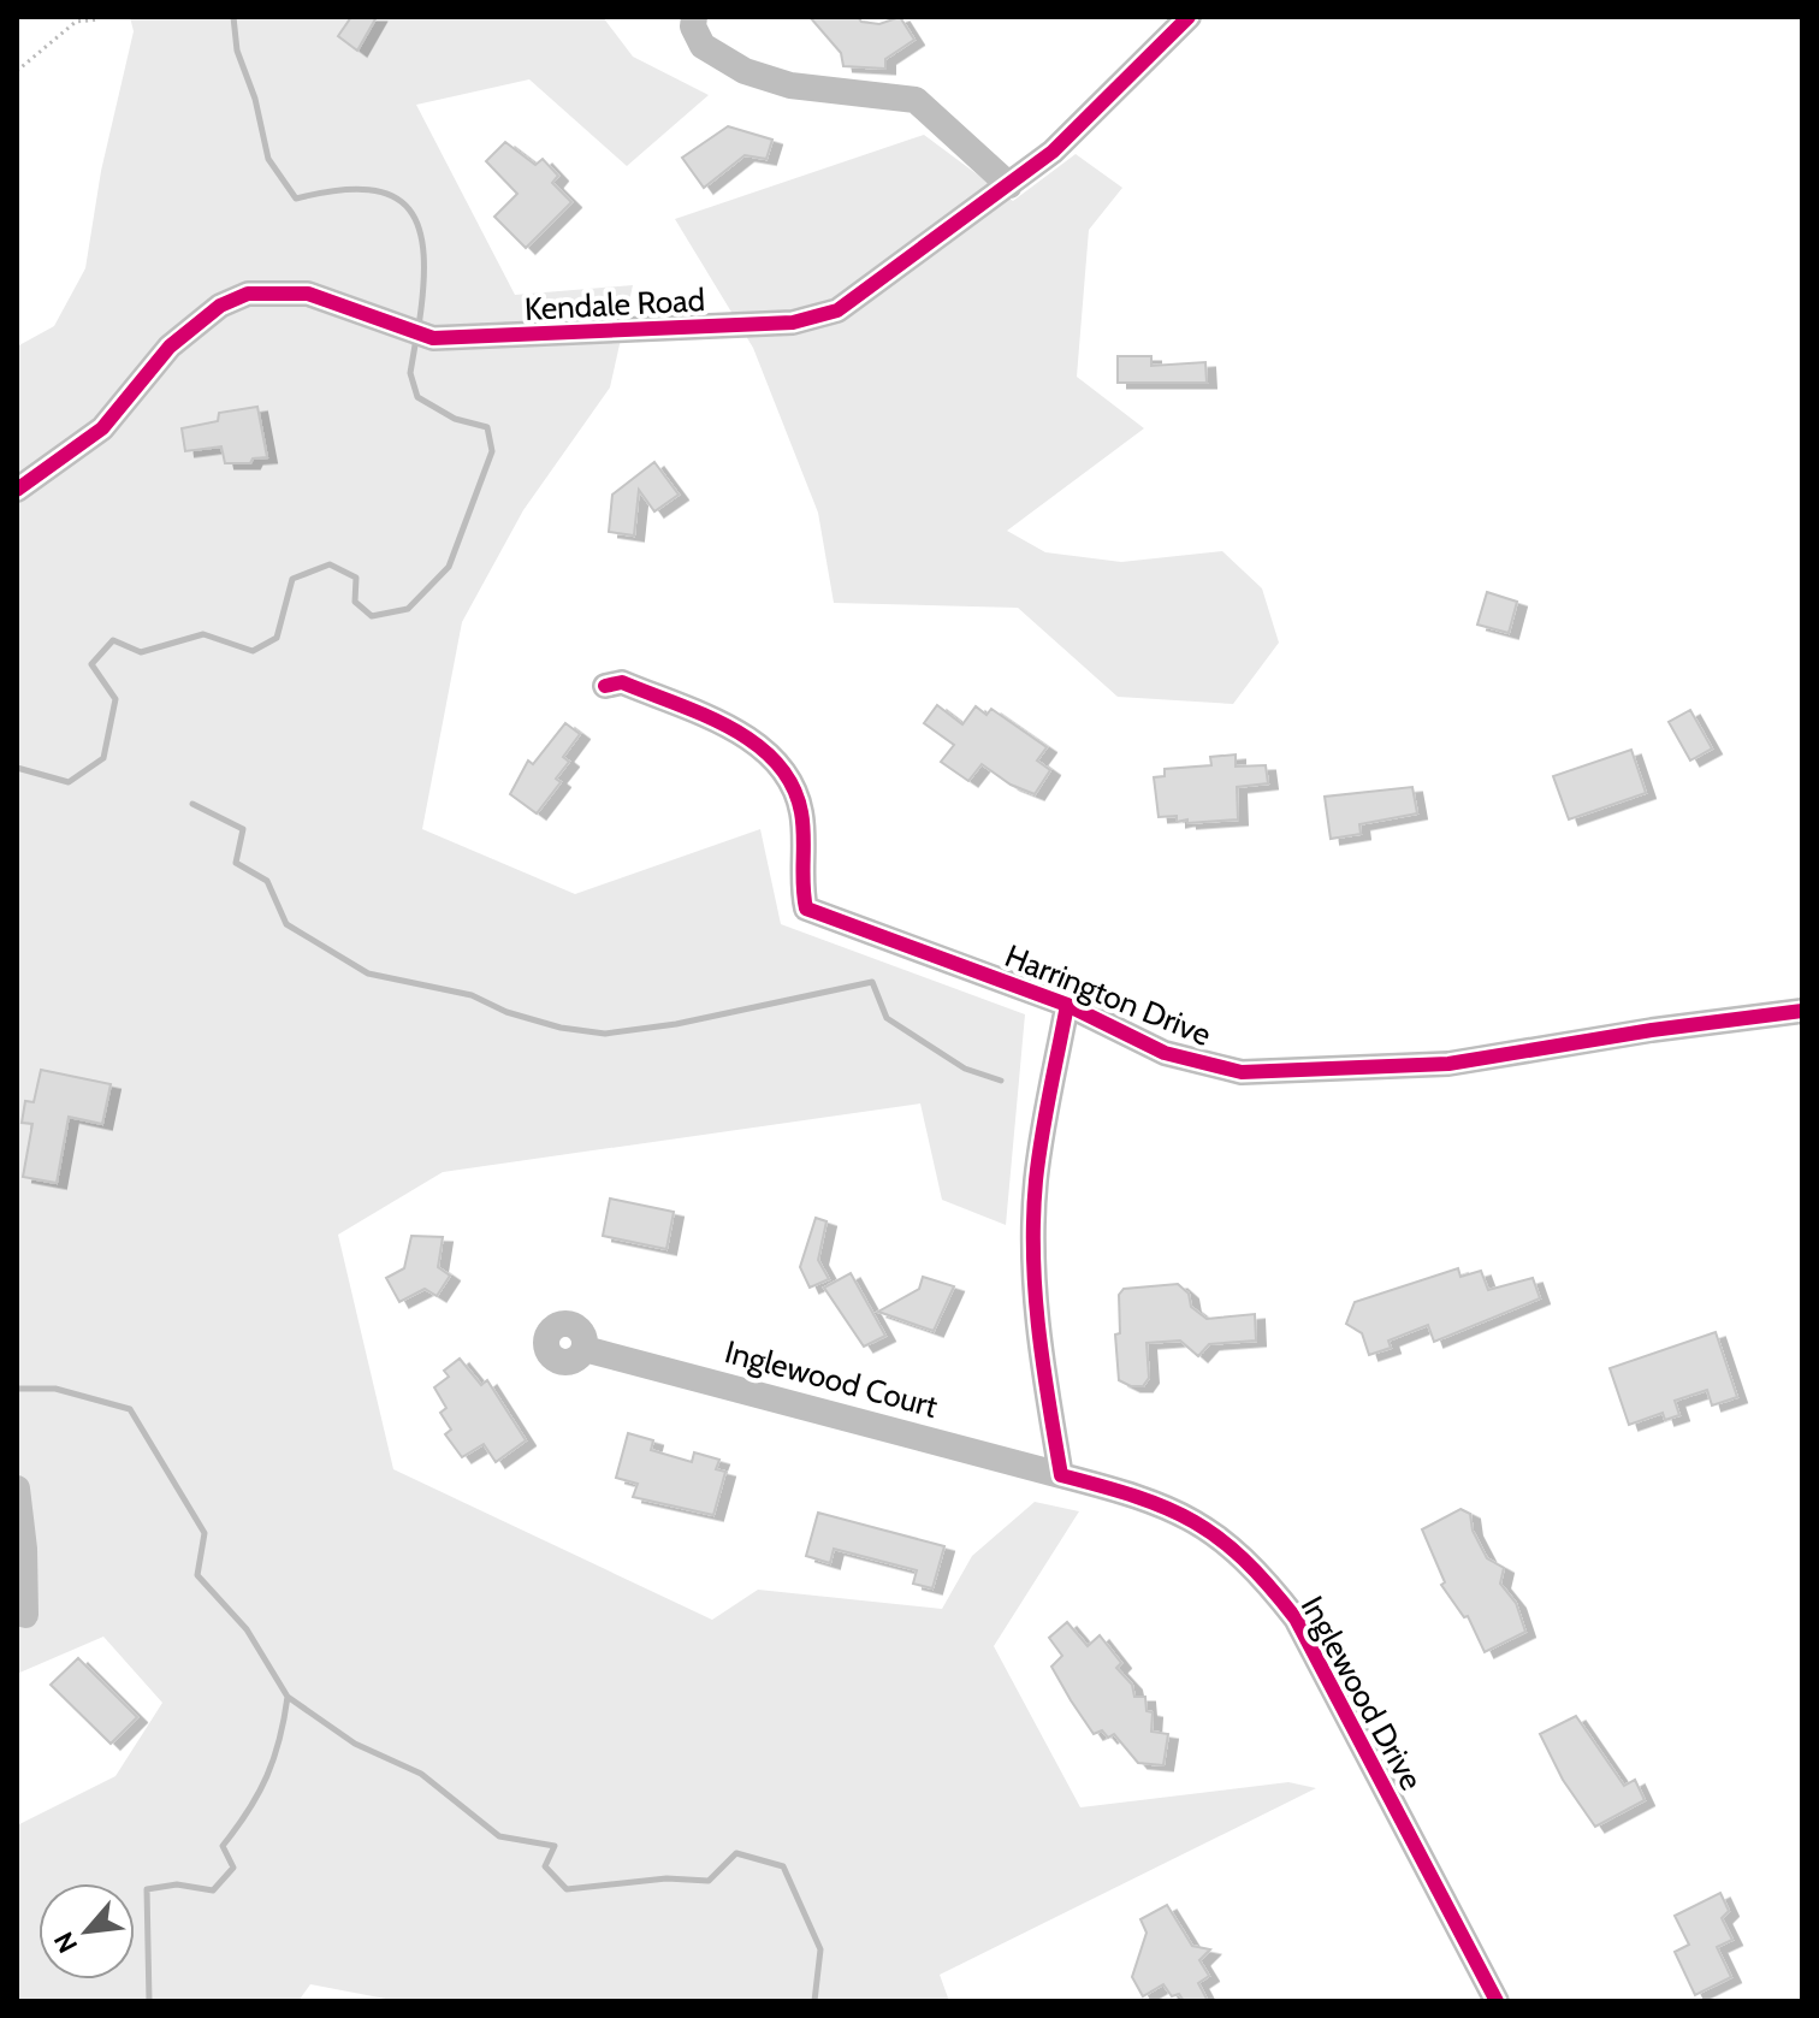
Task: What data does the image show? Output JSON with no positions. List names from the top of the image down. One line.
{"streets":{"street":["Kendale Road","Harrington Drive","Inglewood Court","Inglewood Drive"]},"crossings":[["Inglewood Court","Inglewood Drive"]],"north":"bottom left"}
